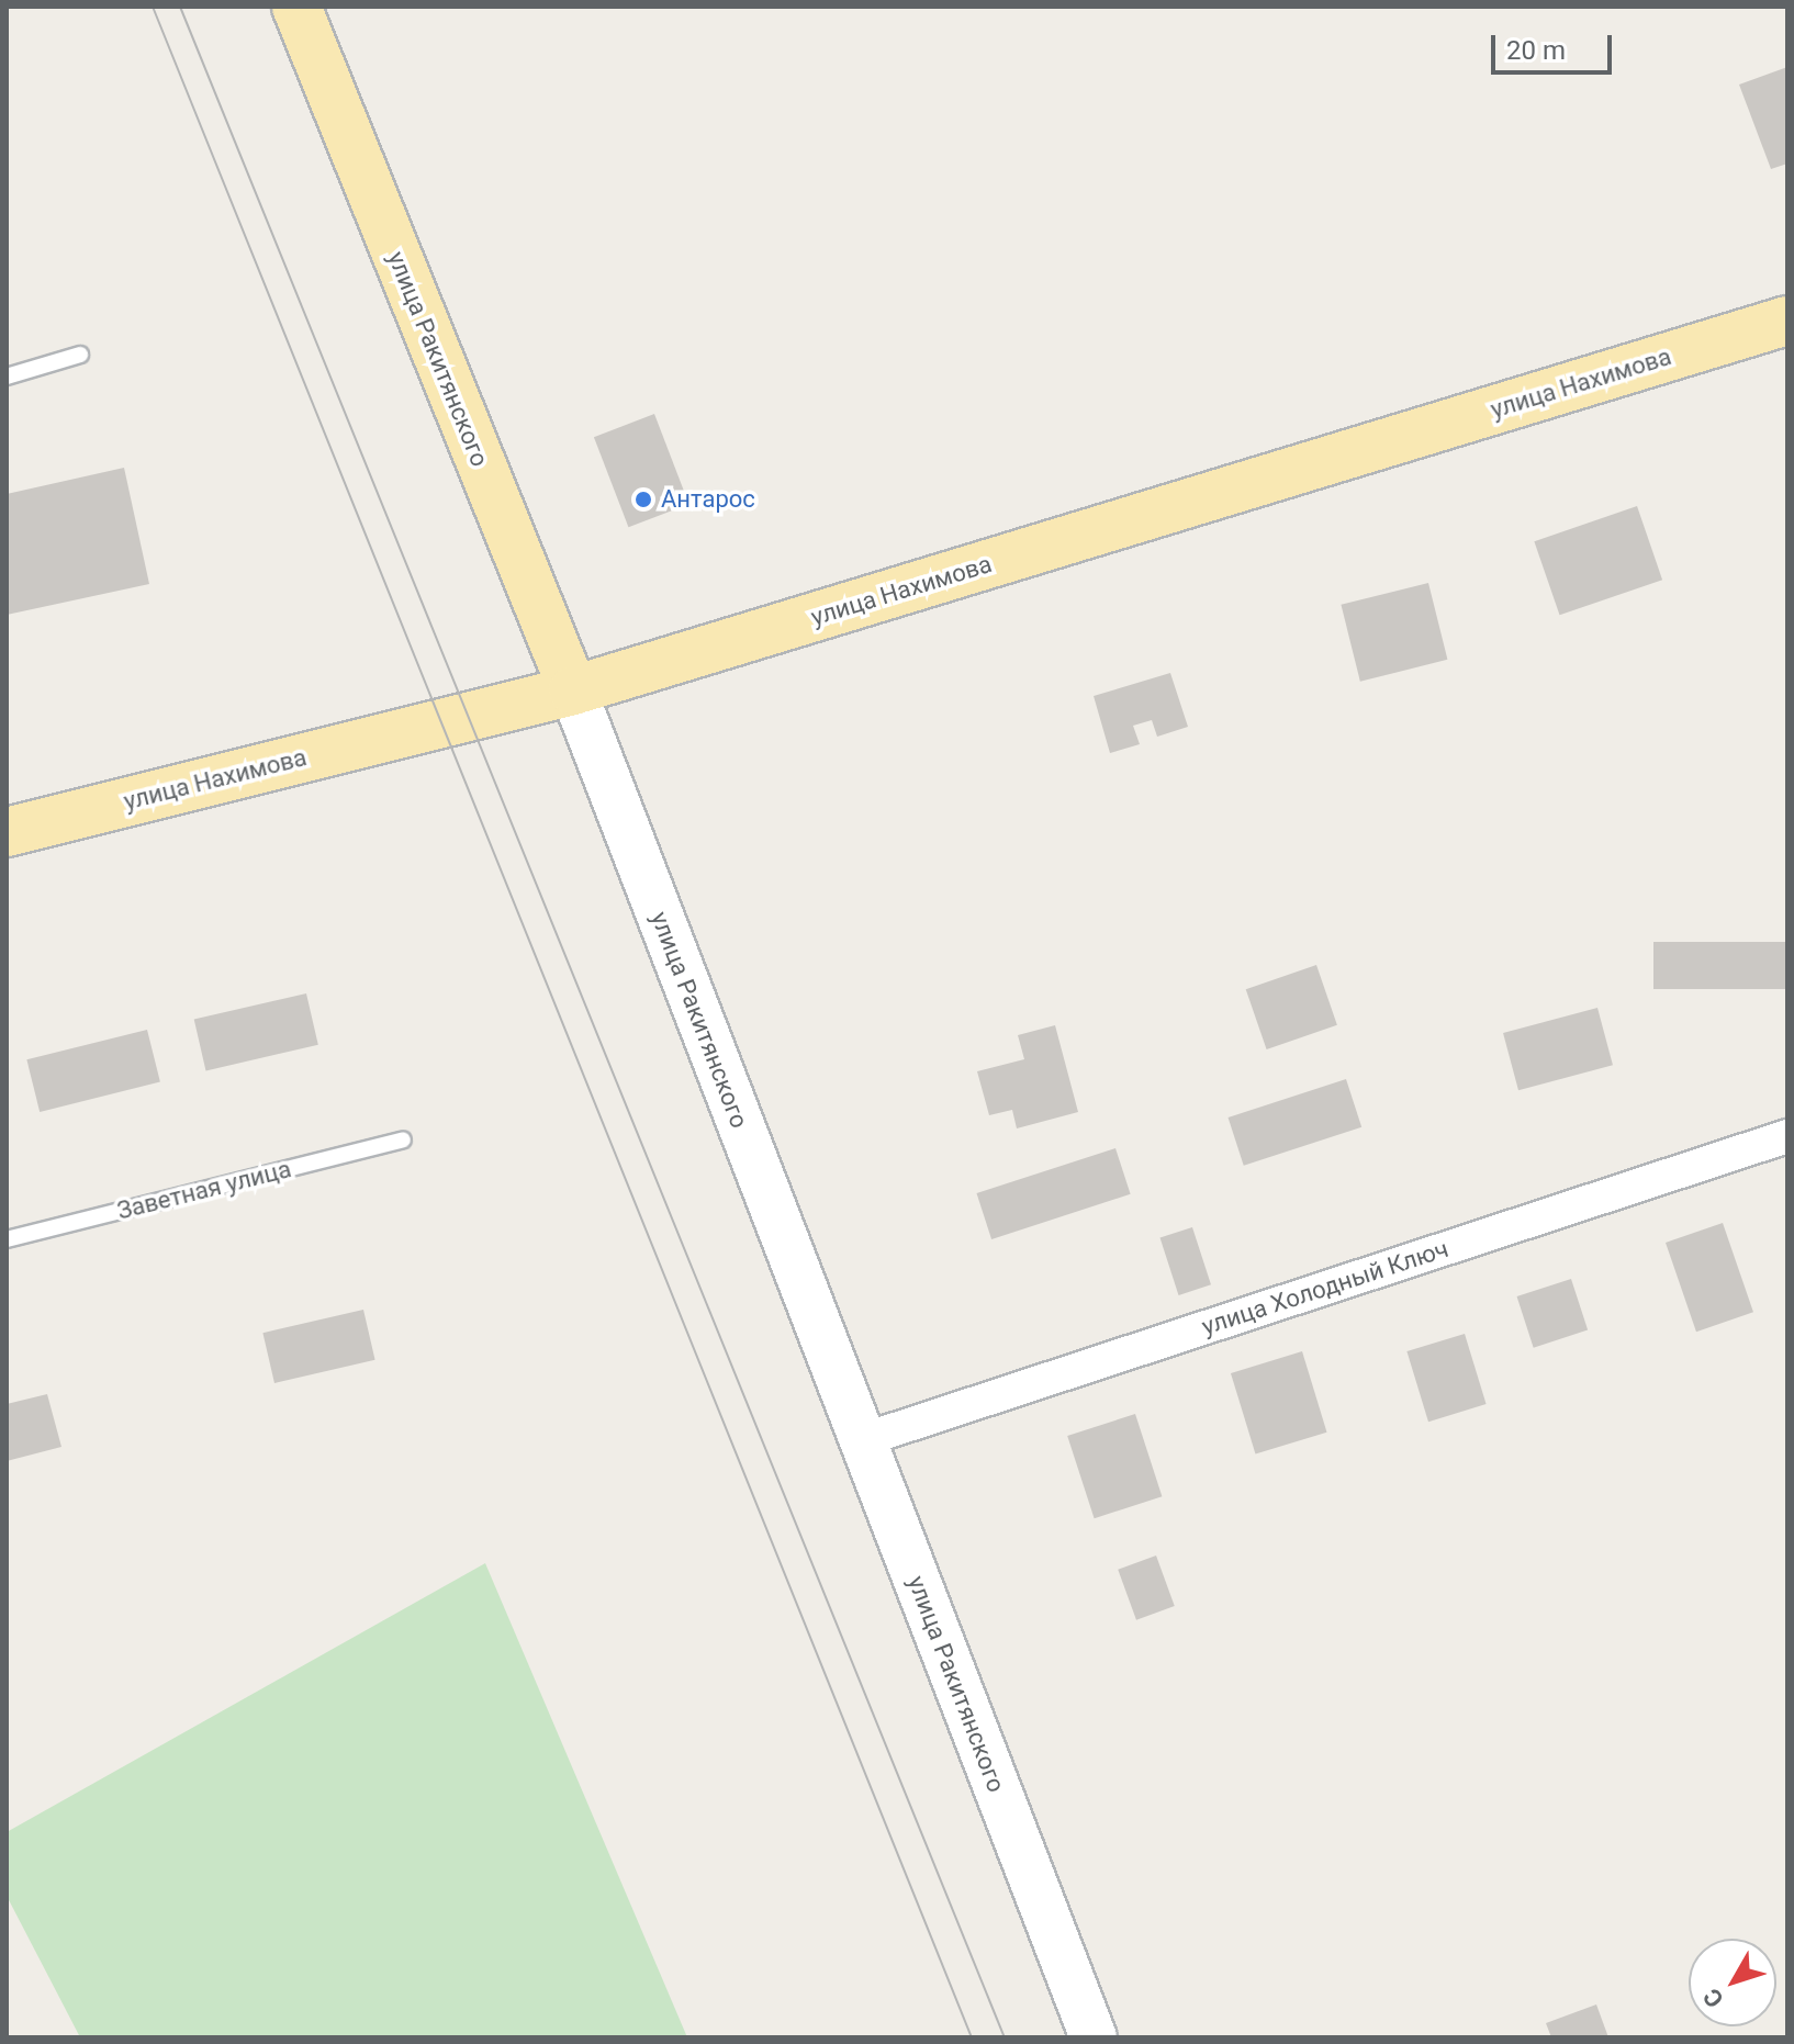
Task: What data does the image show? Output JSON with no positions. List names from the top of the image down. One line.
{"streets":{"main road":["улица Ракитянского","улица Нахимова"],"street":["улица Холодный Ключ"],"lane":["Заветная улица"]},"crossings":[["улица Ракитянского","улица Нахимова"],["улица Ракитянского","улица Холодный Ключ"]],"places":["Антарос"],"scale_bar":"20 m","north":"bottom left"}
